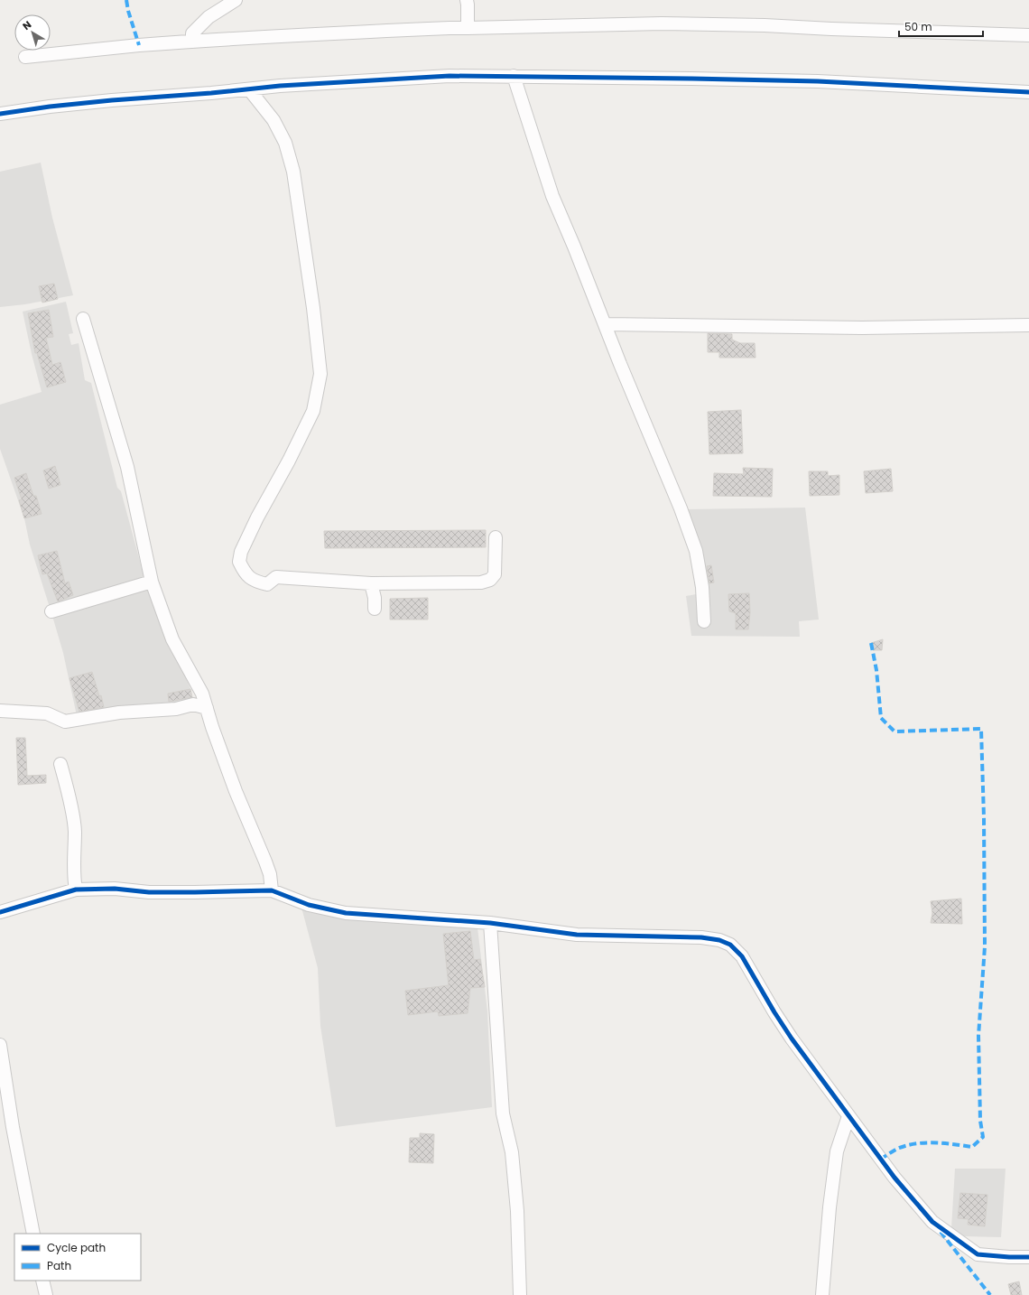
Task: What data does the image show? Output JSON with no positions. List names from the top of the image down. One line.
{"legend":["Cycle path","Path"],"scale_bar":"50 m","north":"top left"}
